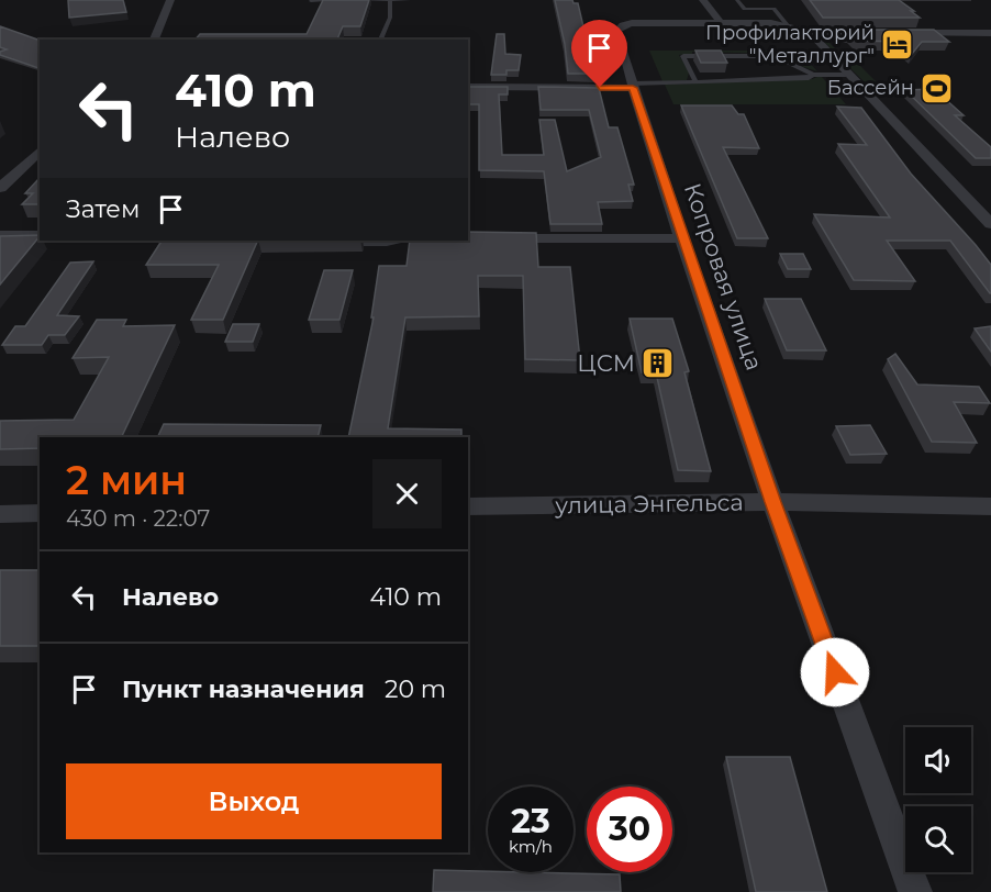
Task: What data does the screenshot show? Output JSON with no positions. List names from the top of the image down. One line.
{"streets":{"street":["Копровая улица","улица Энгельса"]},"crossings":[["Копровая улица","улица Энгельса"]],"places":{"hotel":["Профилакторий \"Металлург\""],"sports":["Бассейн"],"building":["ЦСМ"]},"page":{"turn":["410 m","Налево"],"then":"Затем","heading":["2 мин","430 m · 22:07"],"list":[{"name":"Налево","value":"410 m"},{"name":"Пункт назначения","value":"20 m"}],"buttons":"Выход","speed":"23 km/h","limit":"30"}}
